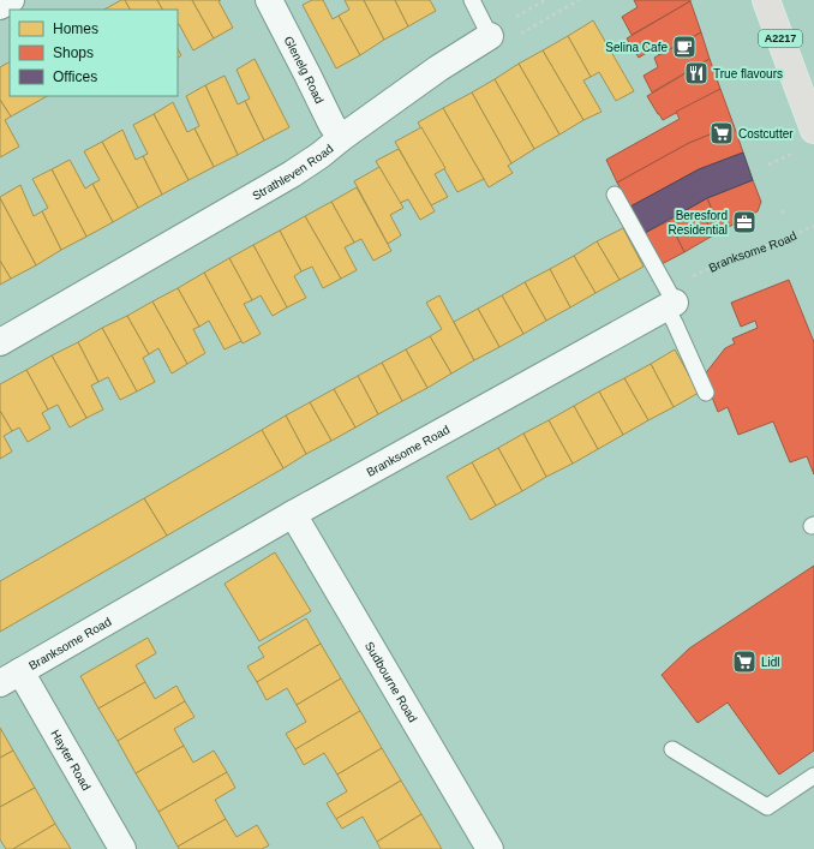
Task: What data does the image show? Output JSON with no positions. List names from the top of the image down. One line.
{"streets":{"main road":["A2217"],"street":["Glenelg Road","Strathleven Road","Branksome Road","Sudbourne Road","Hayter Road"]},"crossings":[["Glenelg Road","Strathleven Road"],["Branksome Road","Sudbourne Road"],["Branksome Road","Hayter Road"]],"places":{"cafe":["Selina Cafe"],"restaurant":["True flavours"],"supermarket":["Costcutter","Lidl"],"office":["Beresford Residential"]},"legend":["Homes","Shops","Offices"]}
